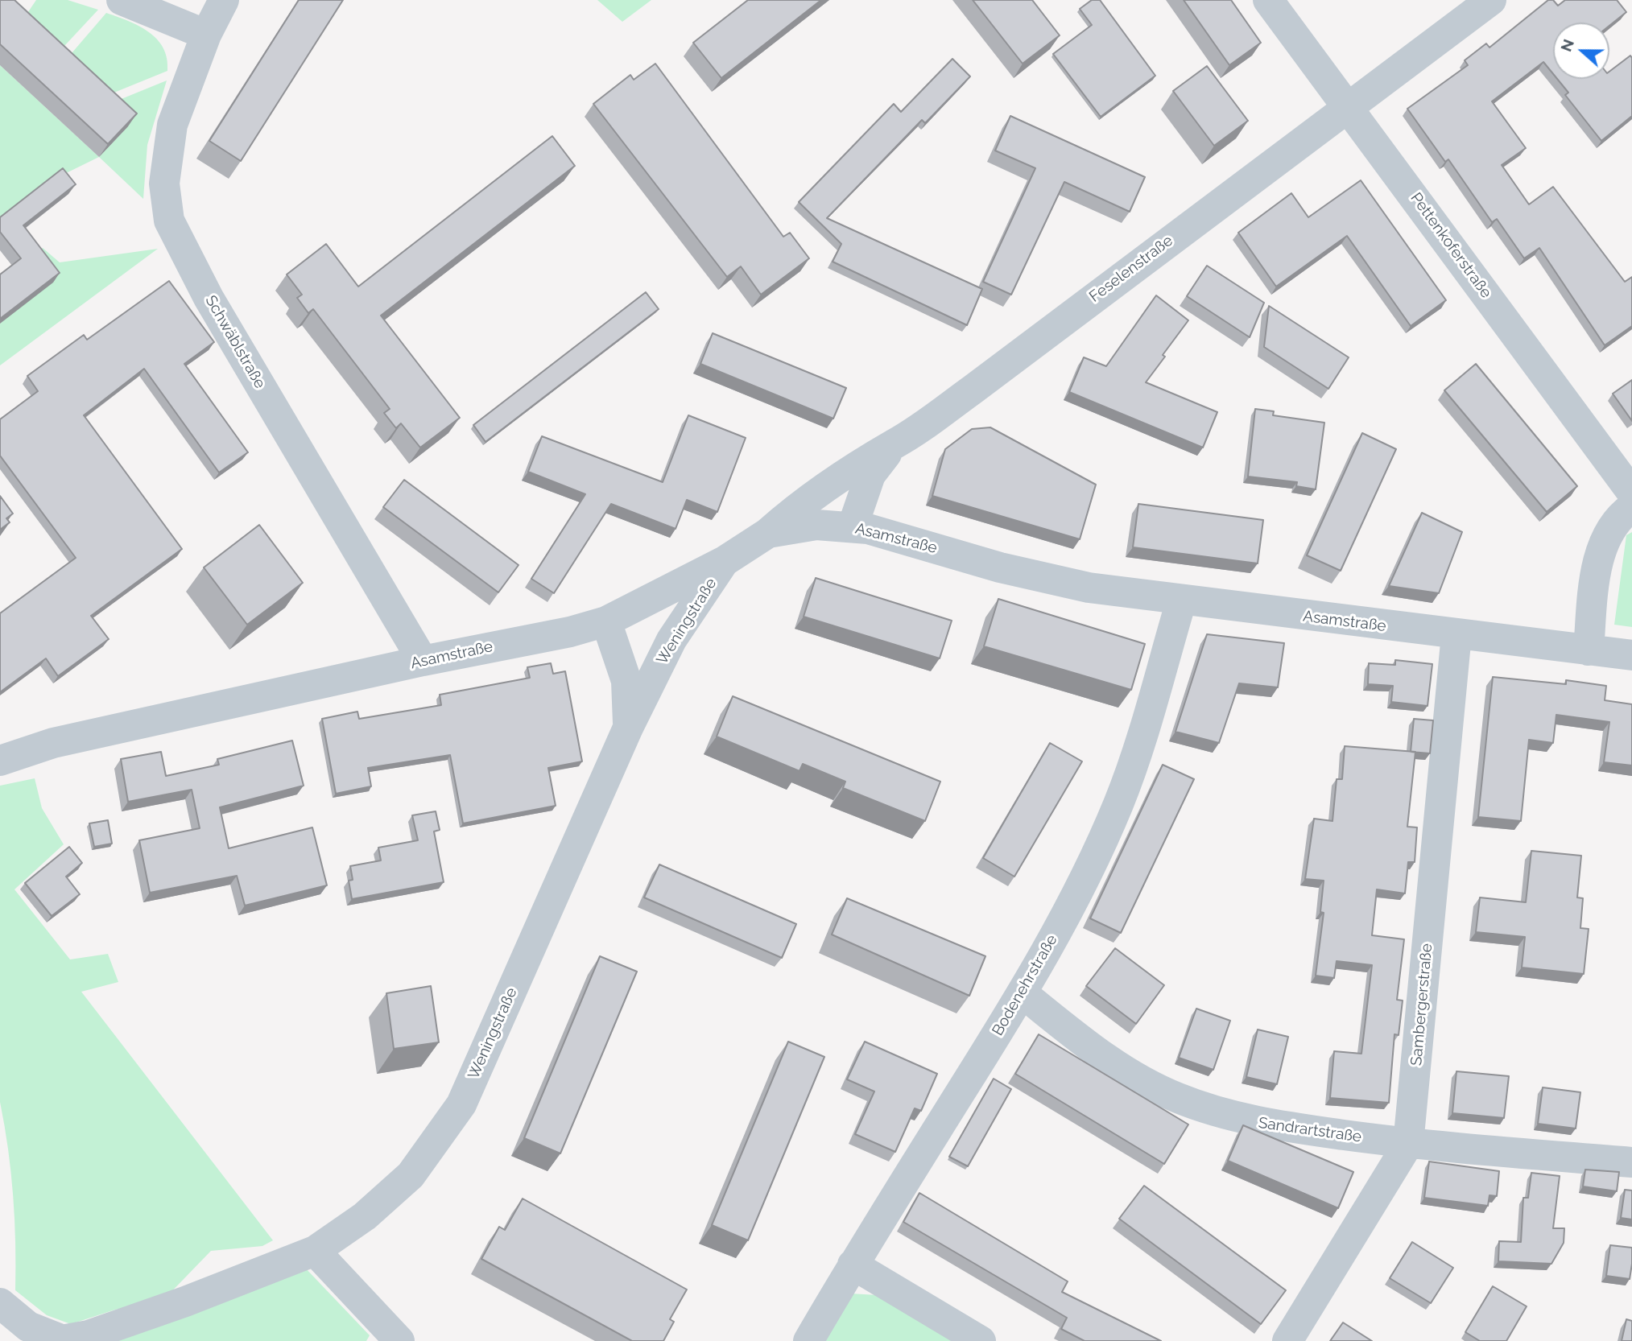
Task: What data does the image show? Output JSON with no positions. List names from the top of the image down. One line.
{"streets":{"street":["Pettenkoferstraße","Feselenstraße","Schwäblstraße","Asamstraße","Weningstraße","Bodenehrstraße","Sambergerstraße","Sandrartstraße"]},"crossings":[["Pettenkoferstraße","Feselenstraße"],["Feselenstraße","Asamstraße"],["Schwäblstraße","Asamstraße"],["Asamstraße","Weningstraße"],["Asamstraße","Bodenehrstraße"],["Asamstraße","Sambergerstraße"],["Bodenehrstraße","Sandrartstraße"],["Sambergerstraße","Sandrartstraße"]],"north":"left"}
